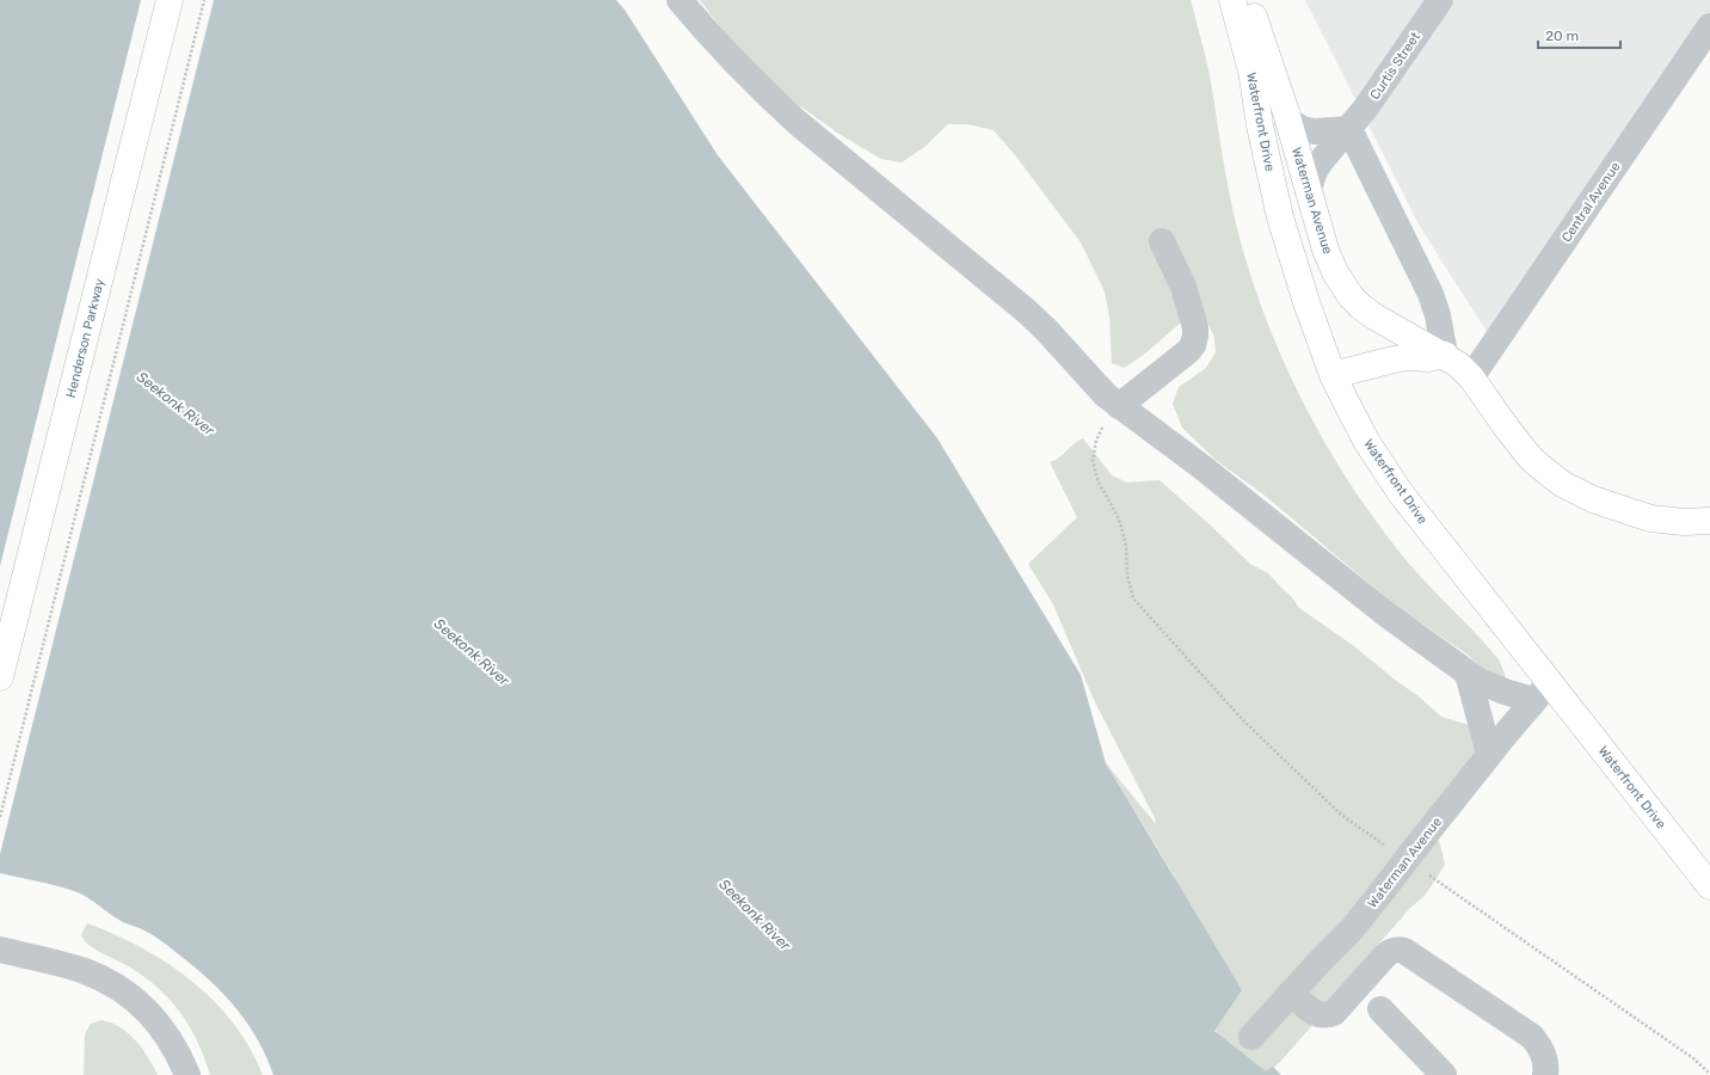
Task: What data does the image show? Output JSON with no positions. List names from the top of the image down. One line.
{"streets":{"main road":["Waterfront Drive","Waterman Avenue","Henderson Parkway"],"street":["Curtis Street","Central Avenue"]},"crossings":[["Curtis Street","Waterman Avenue"],["Waterfront Drive","Waterman Avenue"],["Waterman Avenue","Central Avenue"]],"water":["Seekonk River"],"scale_bar":"20 m"}
